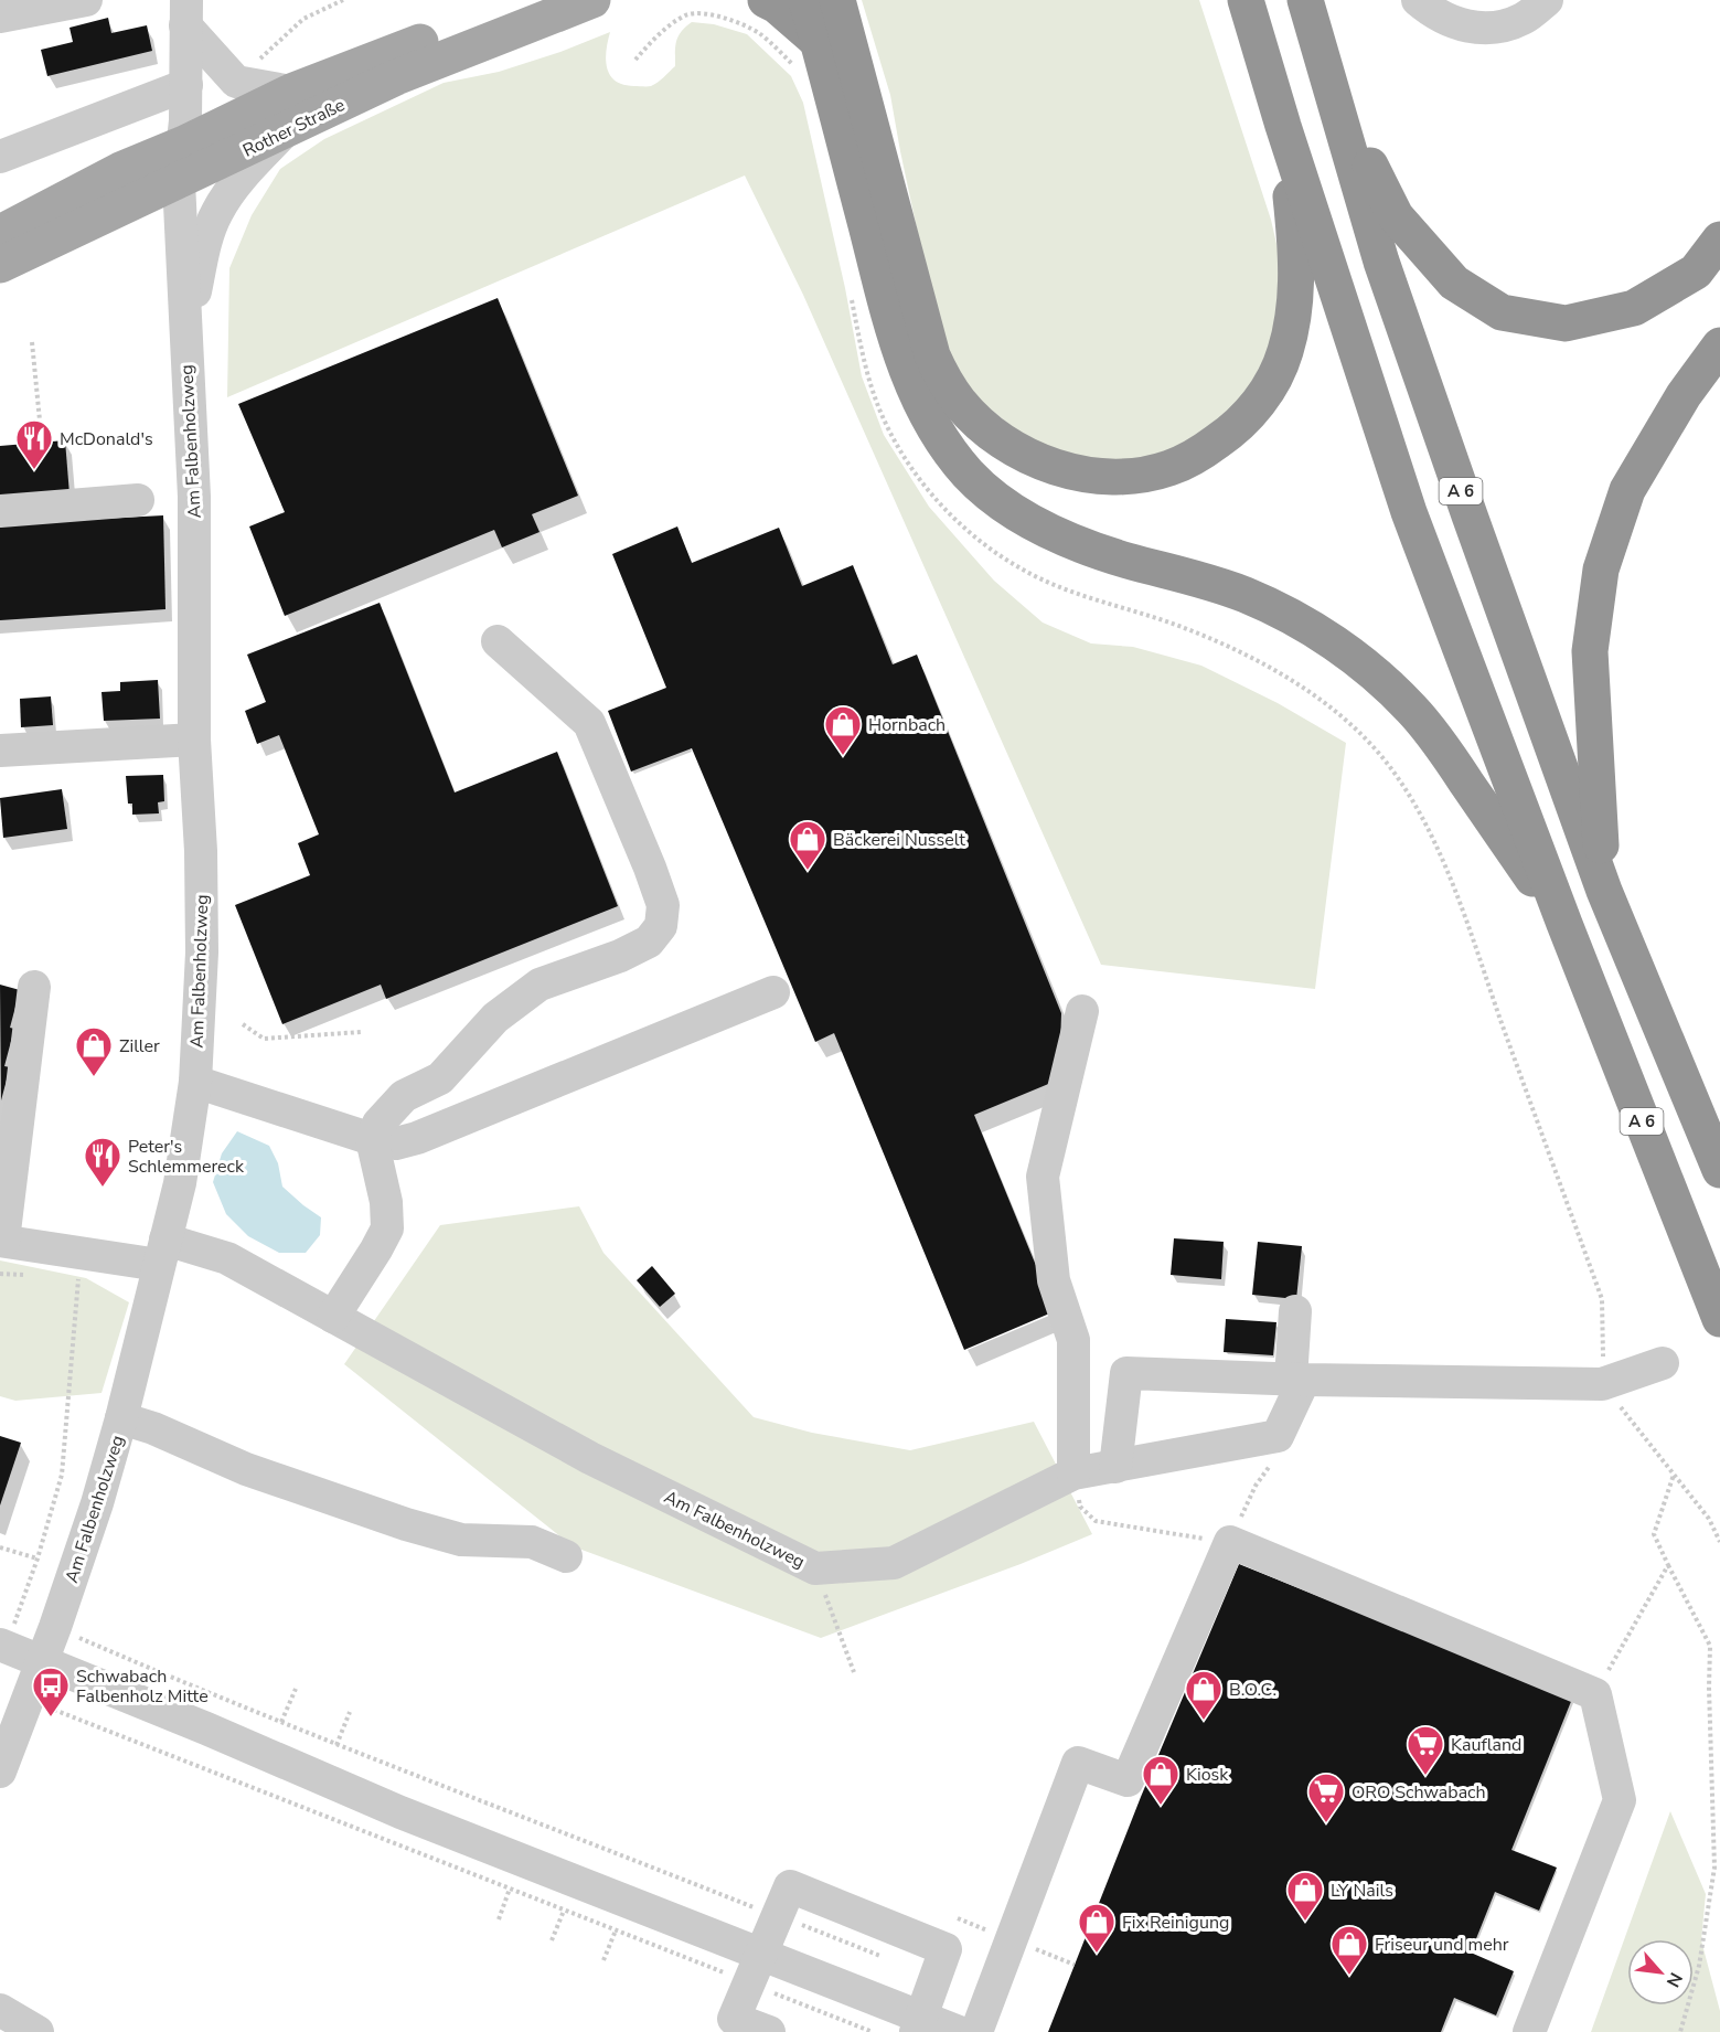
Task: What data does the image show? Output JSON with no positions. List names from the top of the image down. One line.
{"streets":{"highway":["A 6"],"main road":["Rother Straße"],"street":["Am Falbenholzweg"]},"crossings":[["Rother Straße","Am Falbenholzweg"]],"places":{"restaurant":["McDonald's","Peter's Schlemmereck"],"shop":["Hornbach","Bäckerei Nusselt","Ziller","B.O.C.","Kiosk","LY Nails","Fix Reinigung","Friseur und mehr"],"bus stop":["Schwabach Falbenholz Mitte"],"supermarket":["Kaufland","ORO Schwabach"]},"north":"bottom right"}
